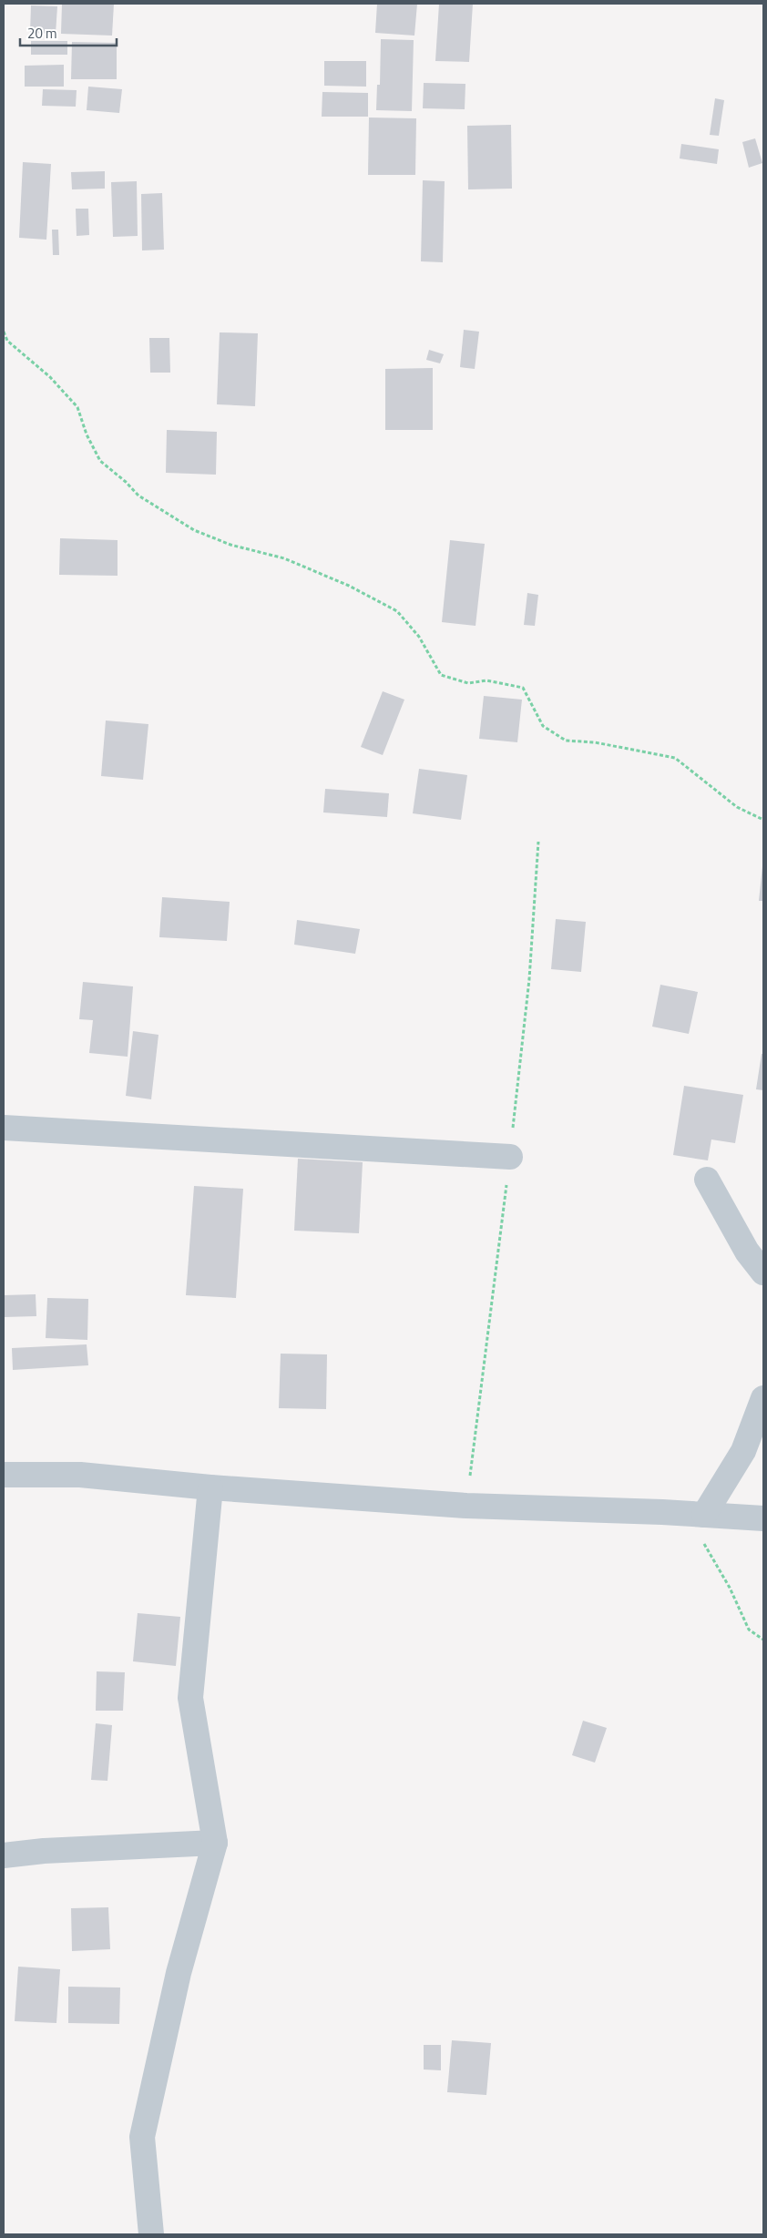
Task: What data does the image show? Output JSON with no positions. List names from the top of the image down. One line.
{"scale_bar":"20 m"}
